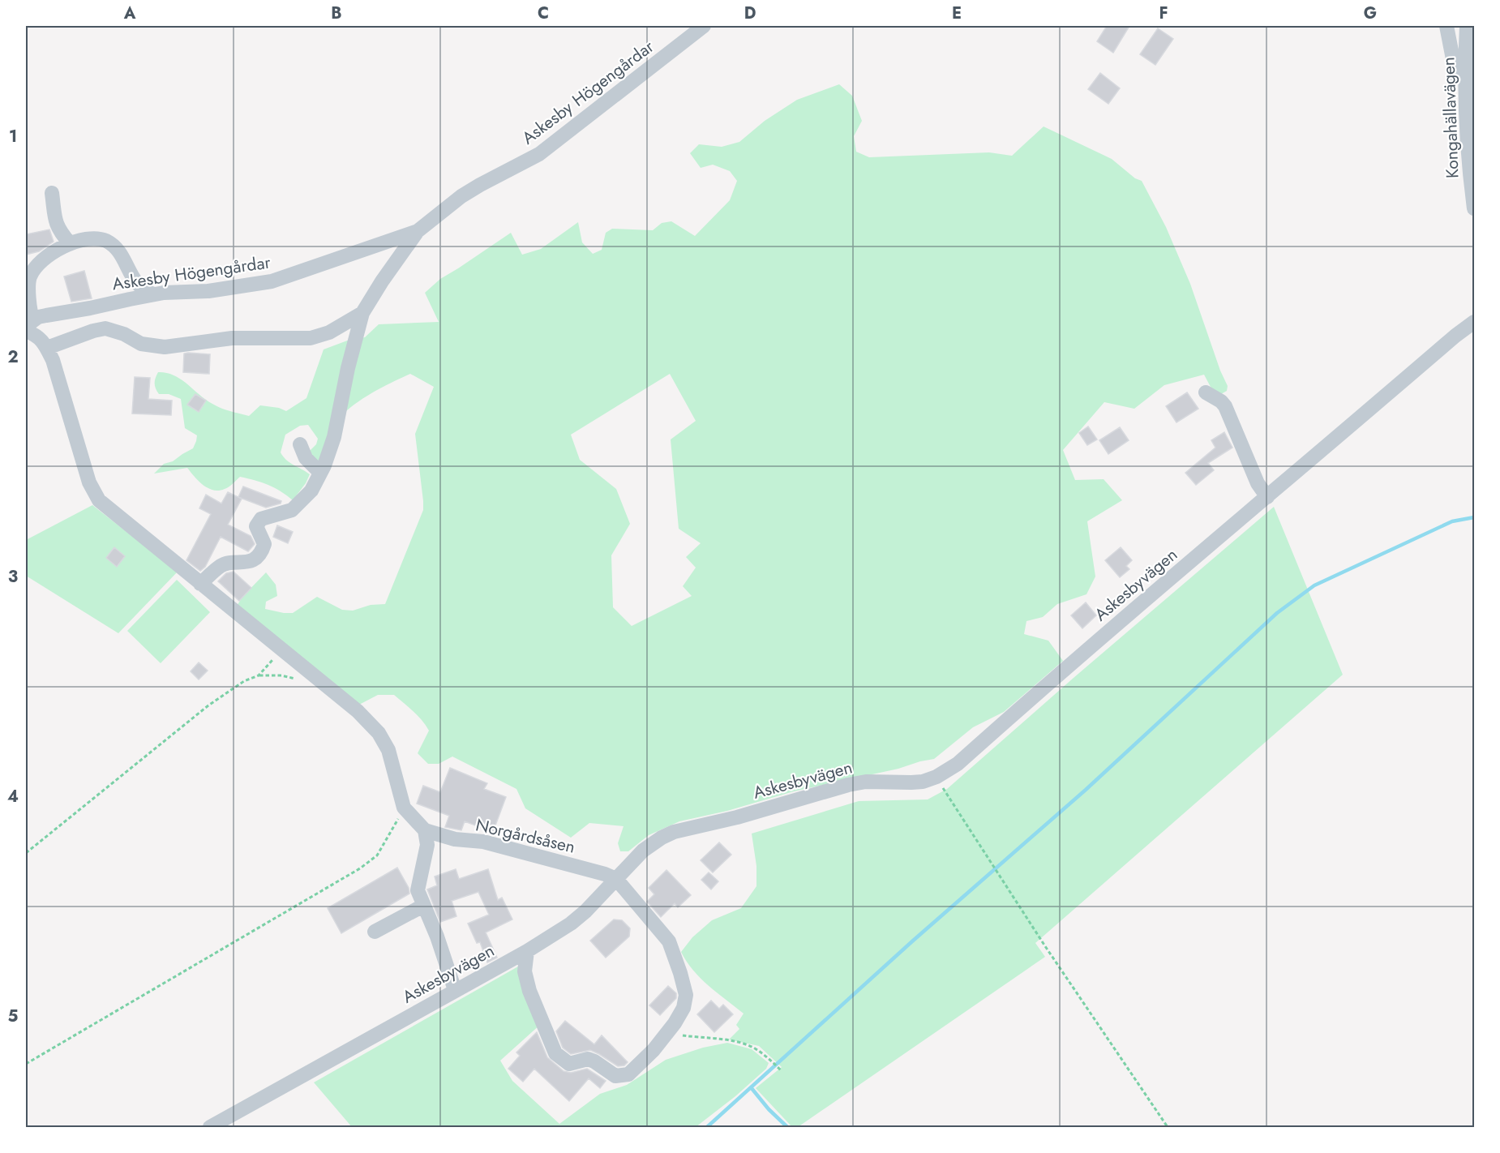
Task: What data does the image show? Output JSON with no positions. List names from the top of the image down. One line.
{"streets":{"street":["Askesby Högengårdar","Kongahällavägen","Askesbyvägen","Norgårdsåsen"]},"crossings":[["Askesbyvägen","Norgårdsåsen"]],"grid":{"columns":["A","B","C","D","E","F","G"],"rows":["1","2","3","4","5"]}}
